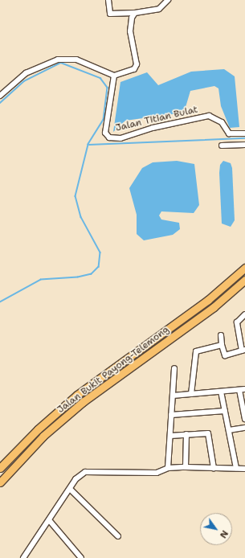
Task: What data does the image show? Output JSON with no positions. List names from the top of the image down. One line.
{"streets":{"highway":["Jalan Bukit Payong-Telemong"],"street":["Jalan Titian Bulat"]},"north":"bottom right"}
